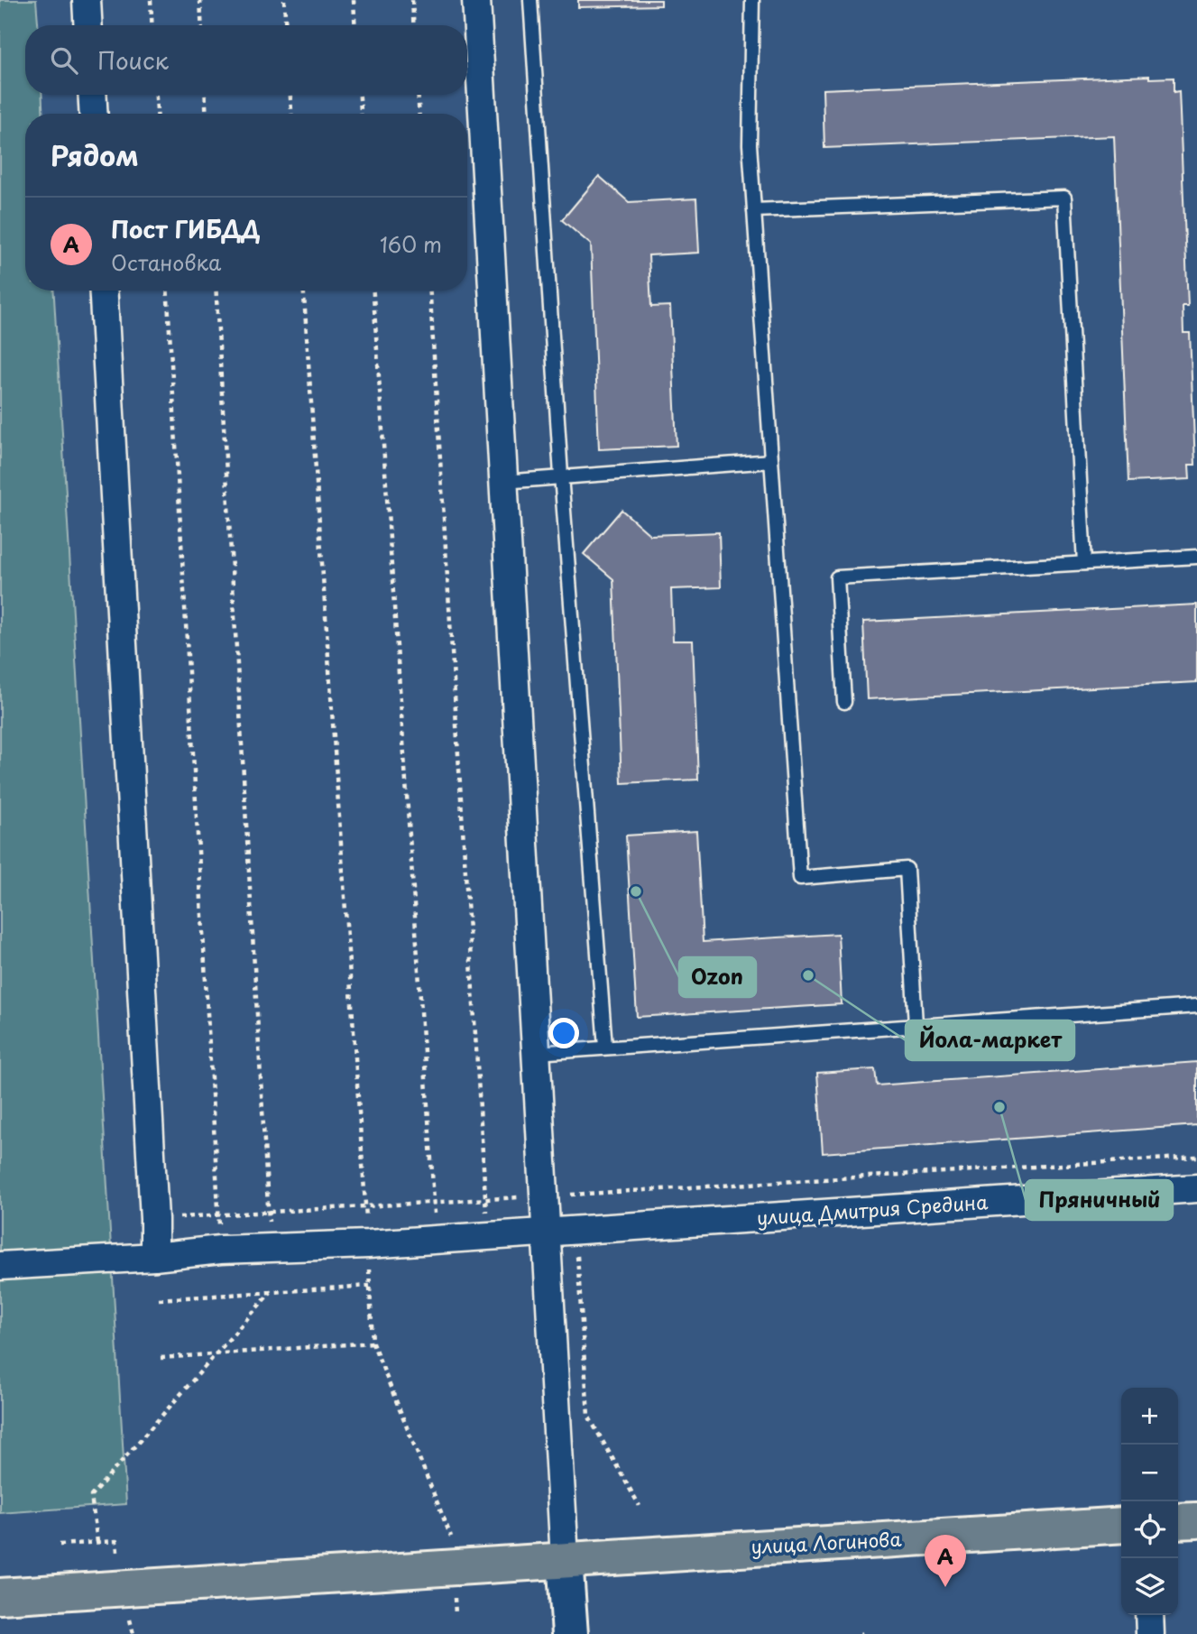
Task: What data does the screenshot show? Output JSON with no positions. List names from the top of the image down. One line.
{"streets":{"main road":["улица Логинова"],"street":["улица Дмитрия Средина"]},"places":["Ozon","Йола-маркет","Пряничный"],"page":{"search":"Поиск","heading":"Рядом","list":[{"mark":"A","name":"Пост ГИБДД","note":"Остановка","value":"160 m"}],"map_buttons":["+","−"],"pins":"A"}}
